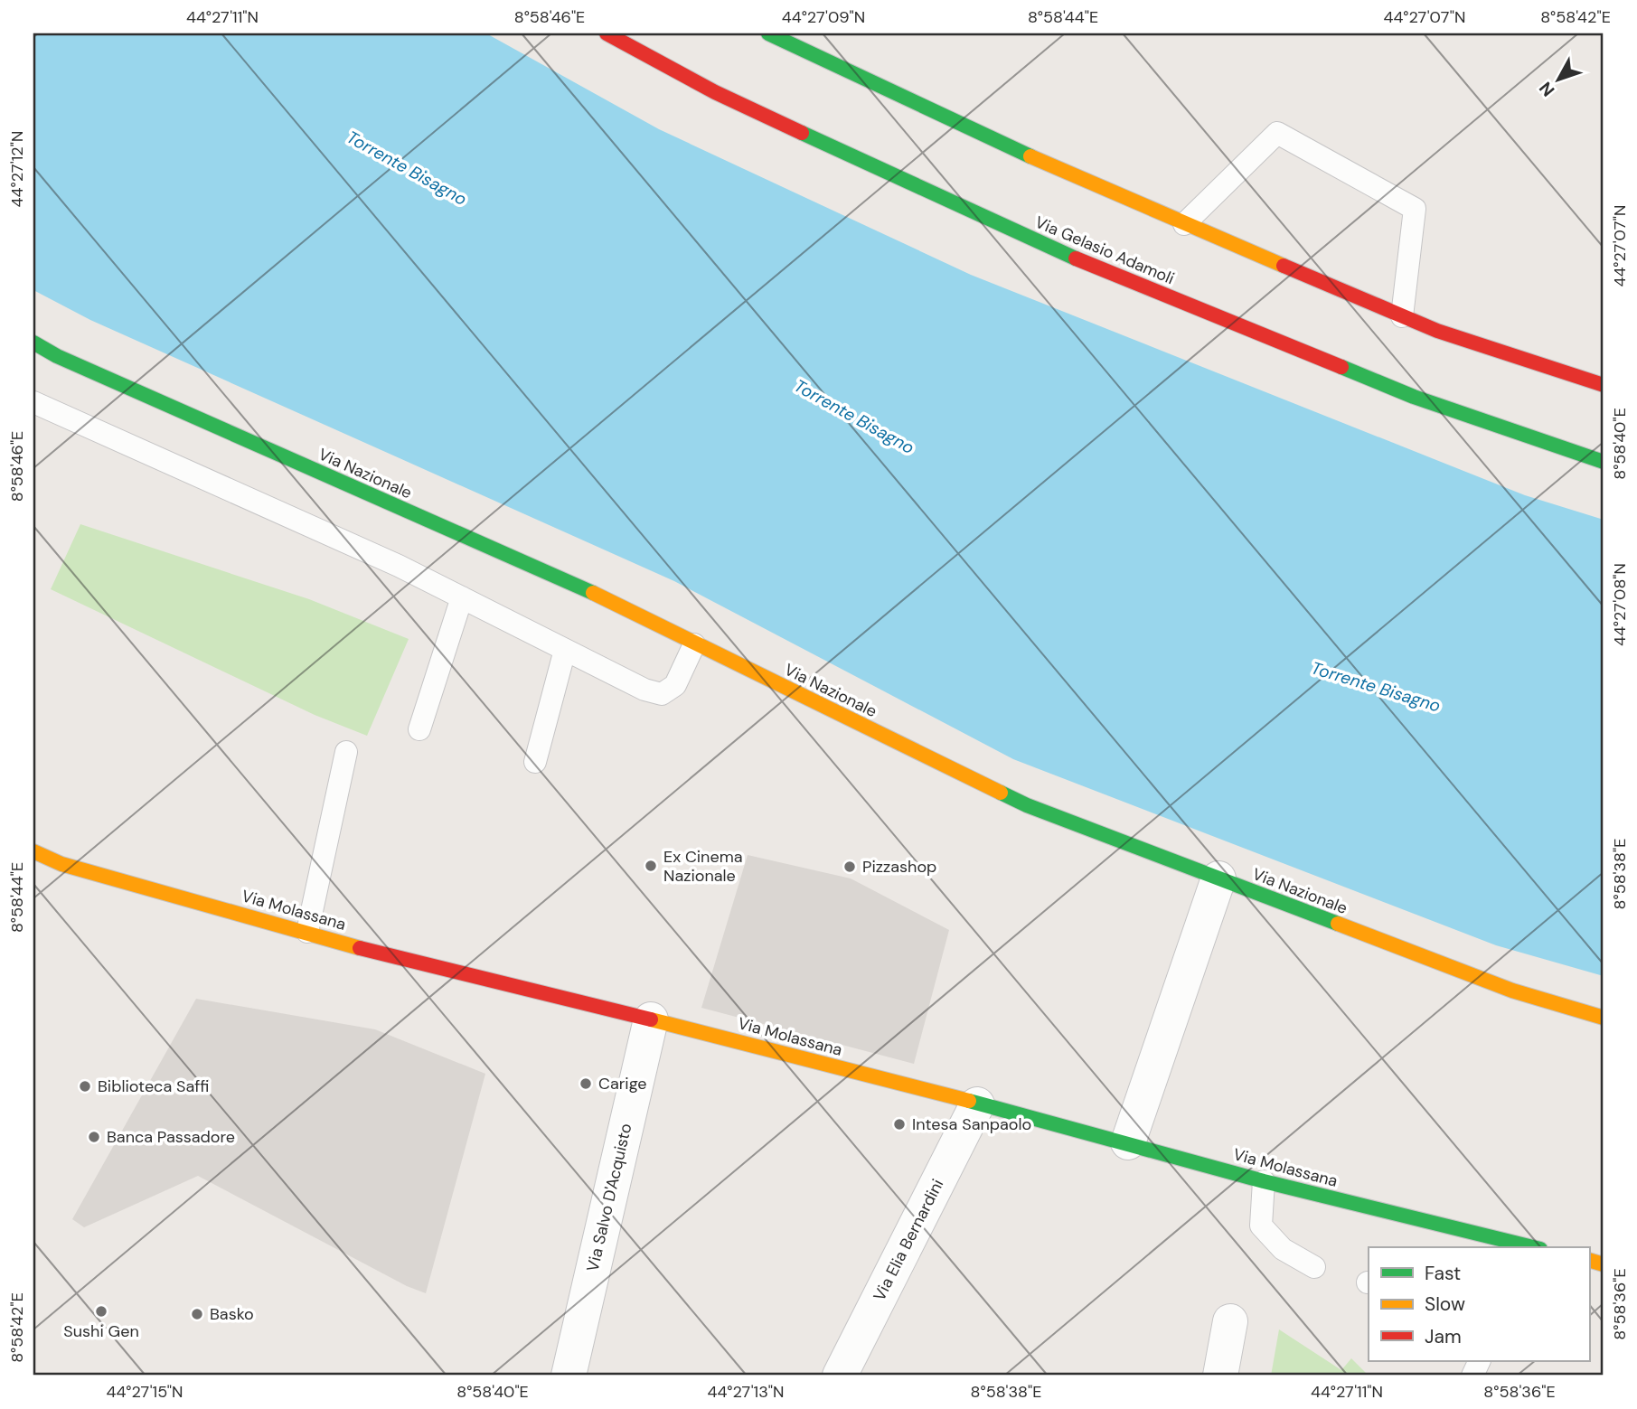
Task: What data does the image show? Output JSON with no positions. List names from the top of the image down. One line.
{"streets":{"main road":["Via Gelasio Adamoli","Via Nazionale","Via Molassana"],"street":["Via Salvo D'Acquisto","Via Elia Bernardini"]},"crossings":[["Via Molassana","Via Salvo D'Acquisto"],["Via Molassana","Via Elia Bernardini"]],"water":["Torrente Bisagno"],"places":["Ex Cinema Nazionale","Pizzashop","Carige","Biblioteca Saffi","Intesa Sanpaolo","Banca Passadore","Sushi Gen","Basko"],"legend":["Fast","Slow","Jam"],"north":"bottom left","coordinates":["44°27'11\"N","8°58'46\"E","44°27'09\"N","8°58'44\"E","44°27'07\"N","8°58'42\"E","44°27'12\"N","8°58'40\"E","44°27'08\"N","8°58'38\"E","8°58'36\"E","44°27'15\"N","44°27'13\"N"]}
